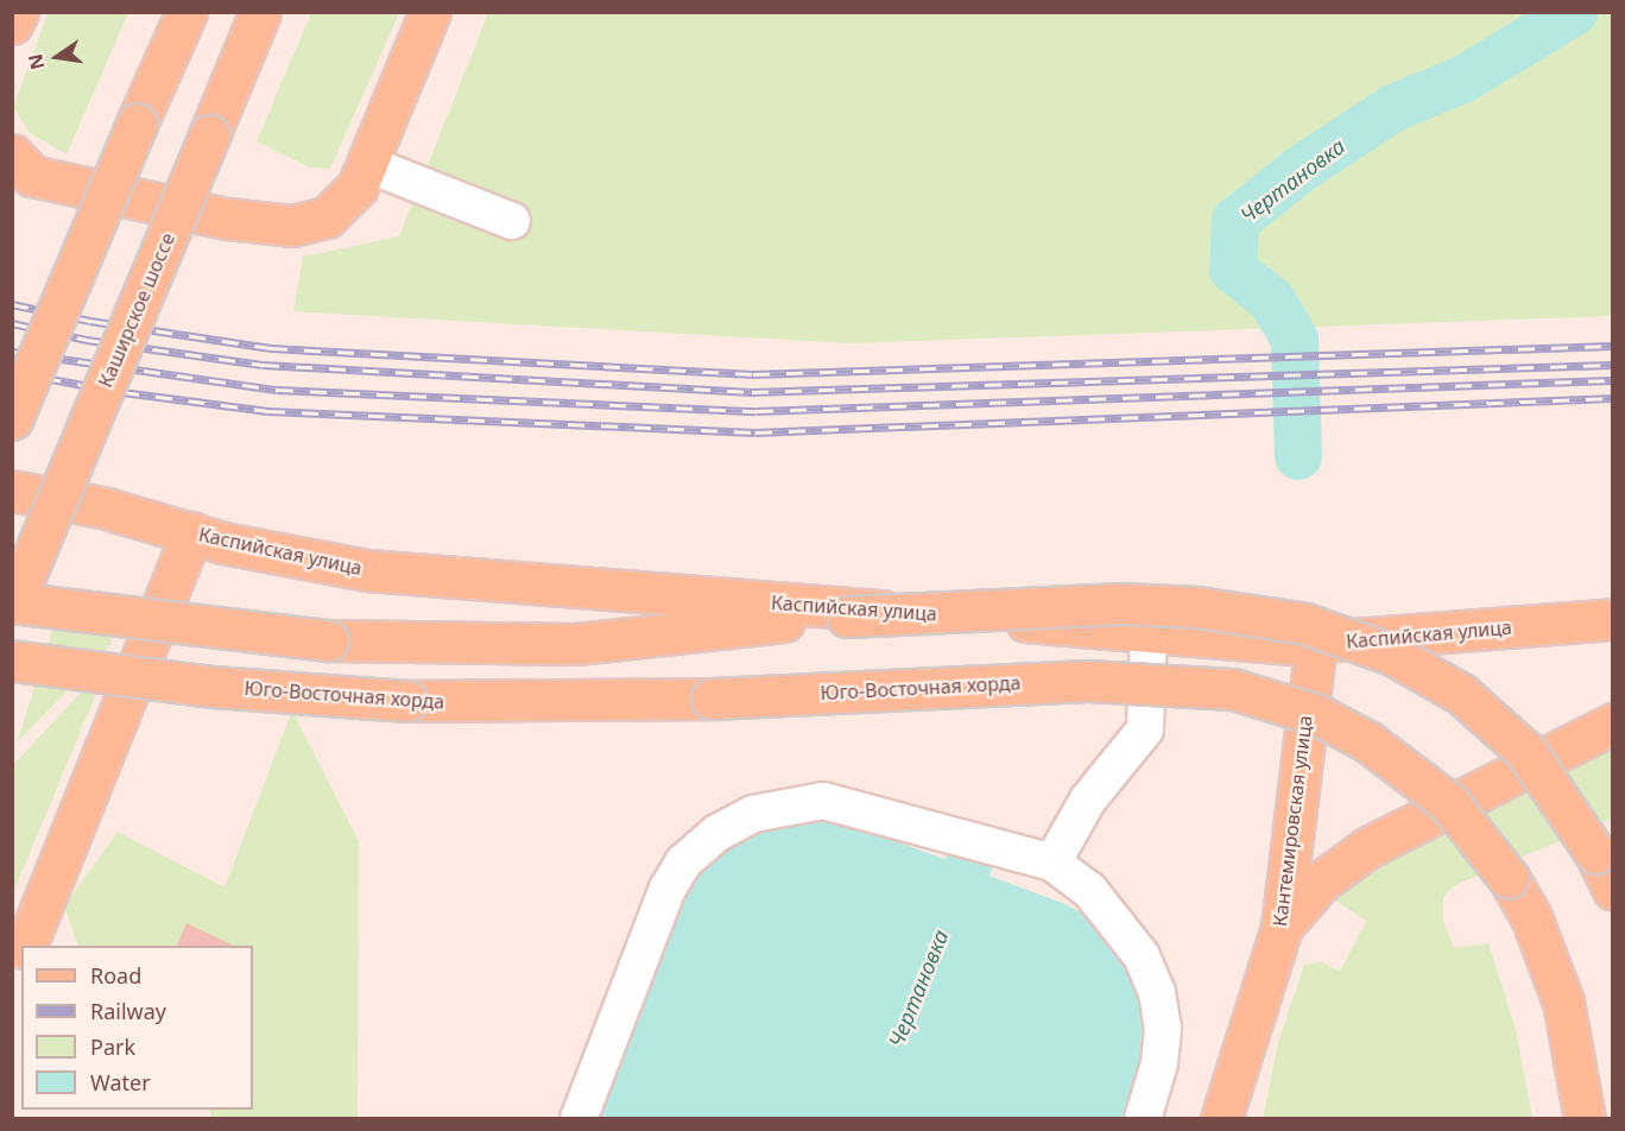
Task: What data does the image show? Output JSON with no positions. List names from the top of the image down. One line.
{"streets":{"main road":["Каширское шоссе","Каспийская улица","Юго-Восточная хорда","Кантемировская улица"]},"crossings":[["Каспийская улица","Кантемировская улица"]],"water":["Чертановка"],"legend":["Road","Railway","Park","Water"],"north":"left"}
